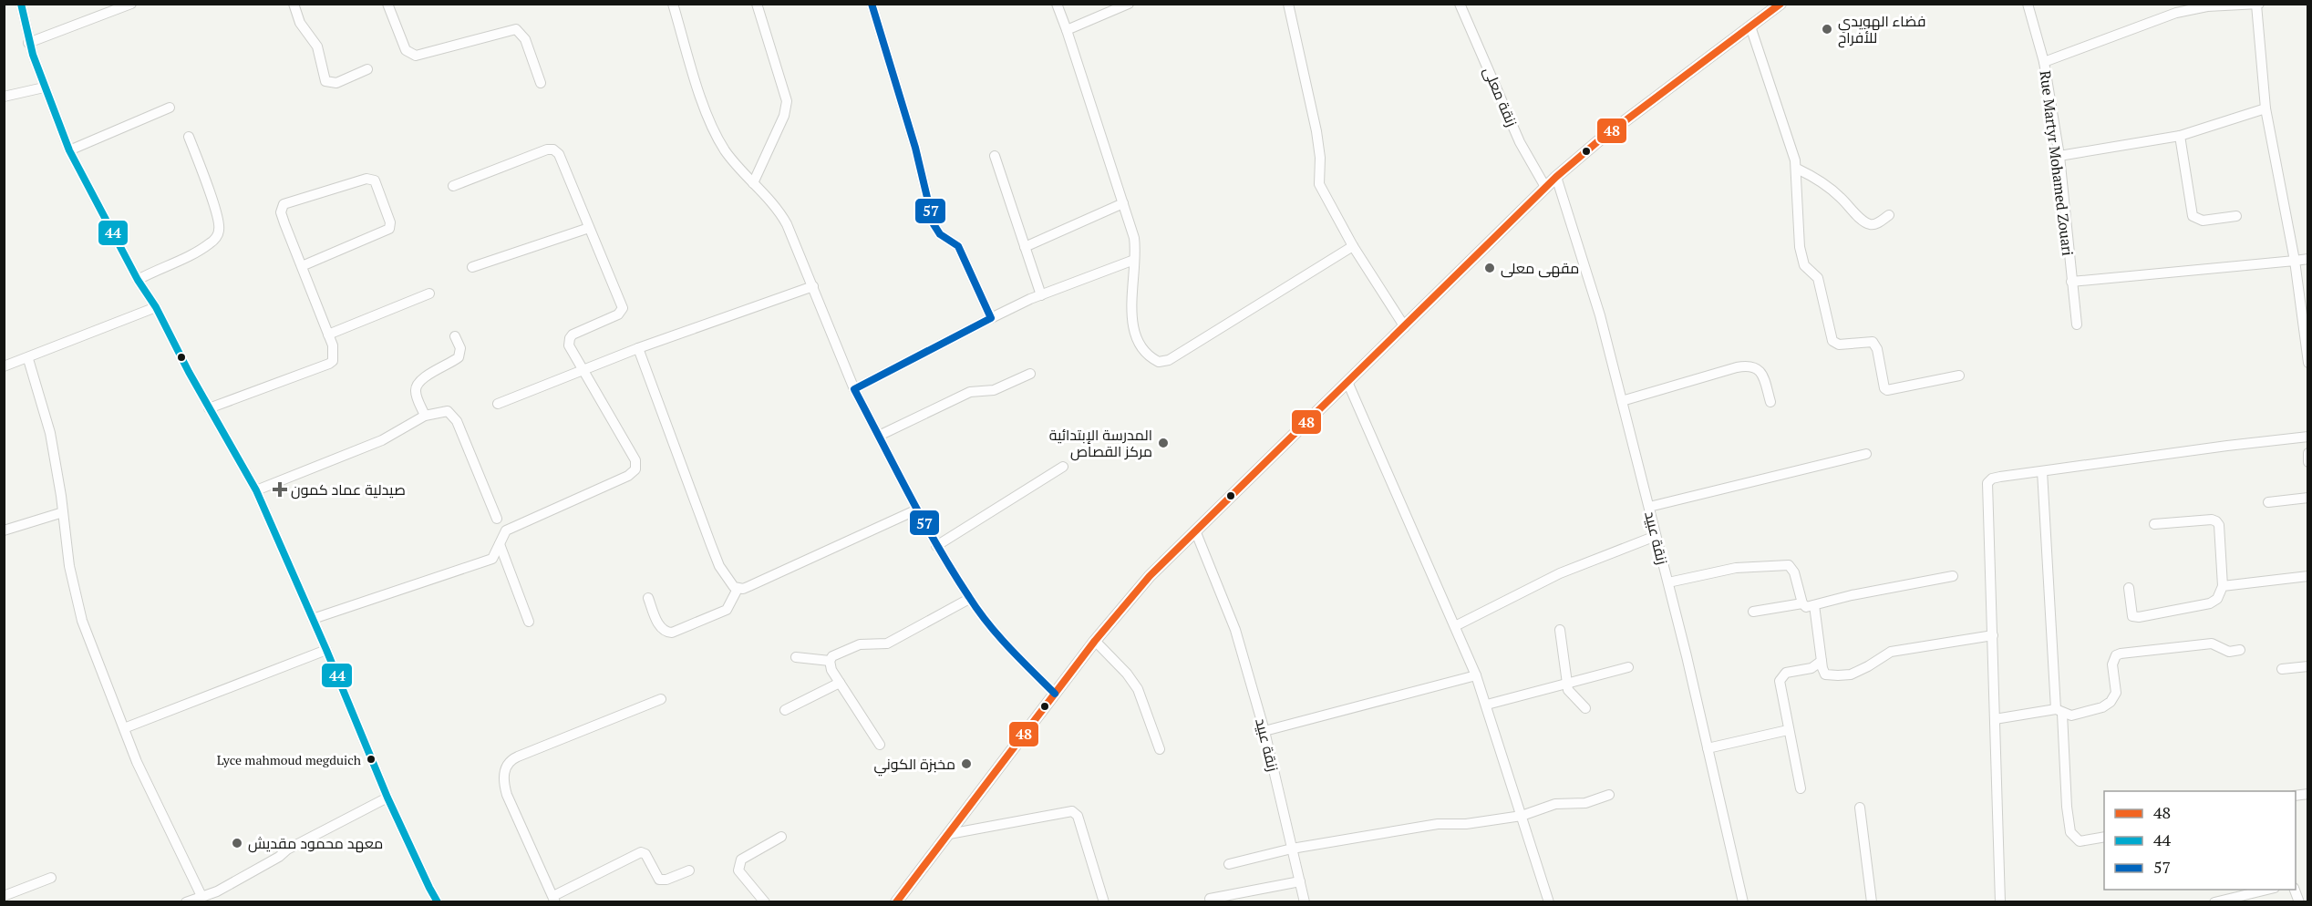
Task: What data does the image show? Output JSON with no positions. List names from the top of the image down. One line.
{"streets":{"street":["زنقة معلى","Rue Martyr Mohamed Zouari","زنقة عبيد"]},"places":{"other":["فضاء الهويدي للأفراح","مقهى معلى","المدرسة الإبتدائية مركز القصاص","Lyce mahmoud megduich","مخبزة الكوني","معهد محمود مقديش"],"health":["صيدلية عماد كمون"]},"lines":["transit line 48","transit line 44","transit line 57"],"legend":["48","44","57"]}
